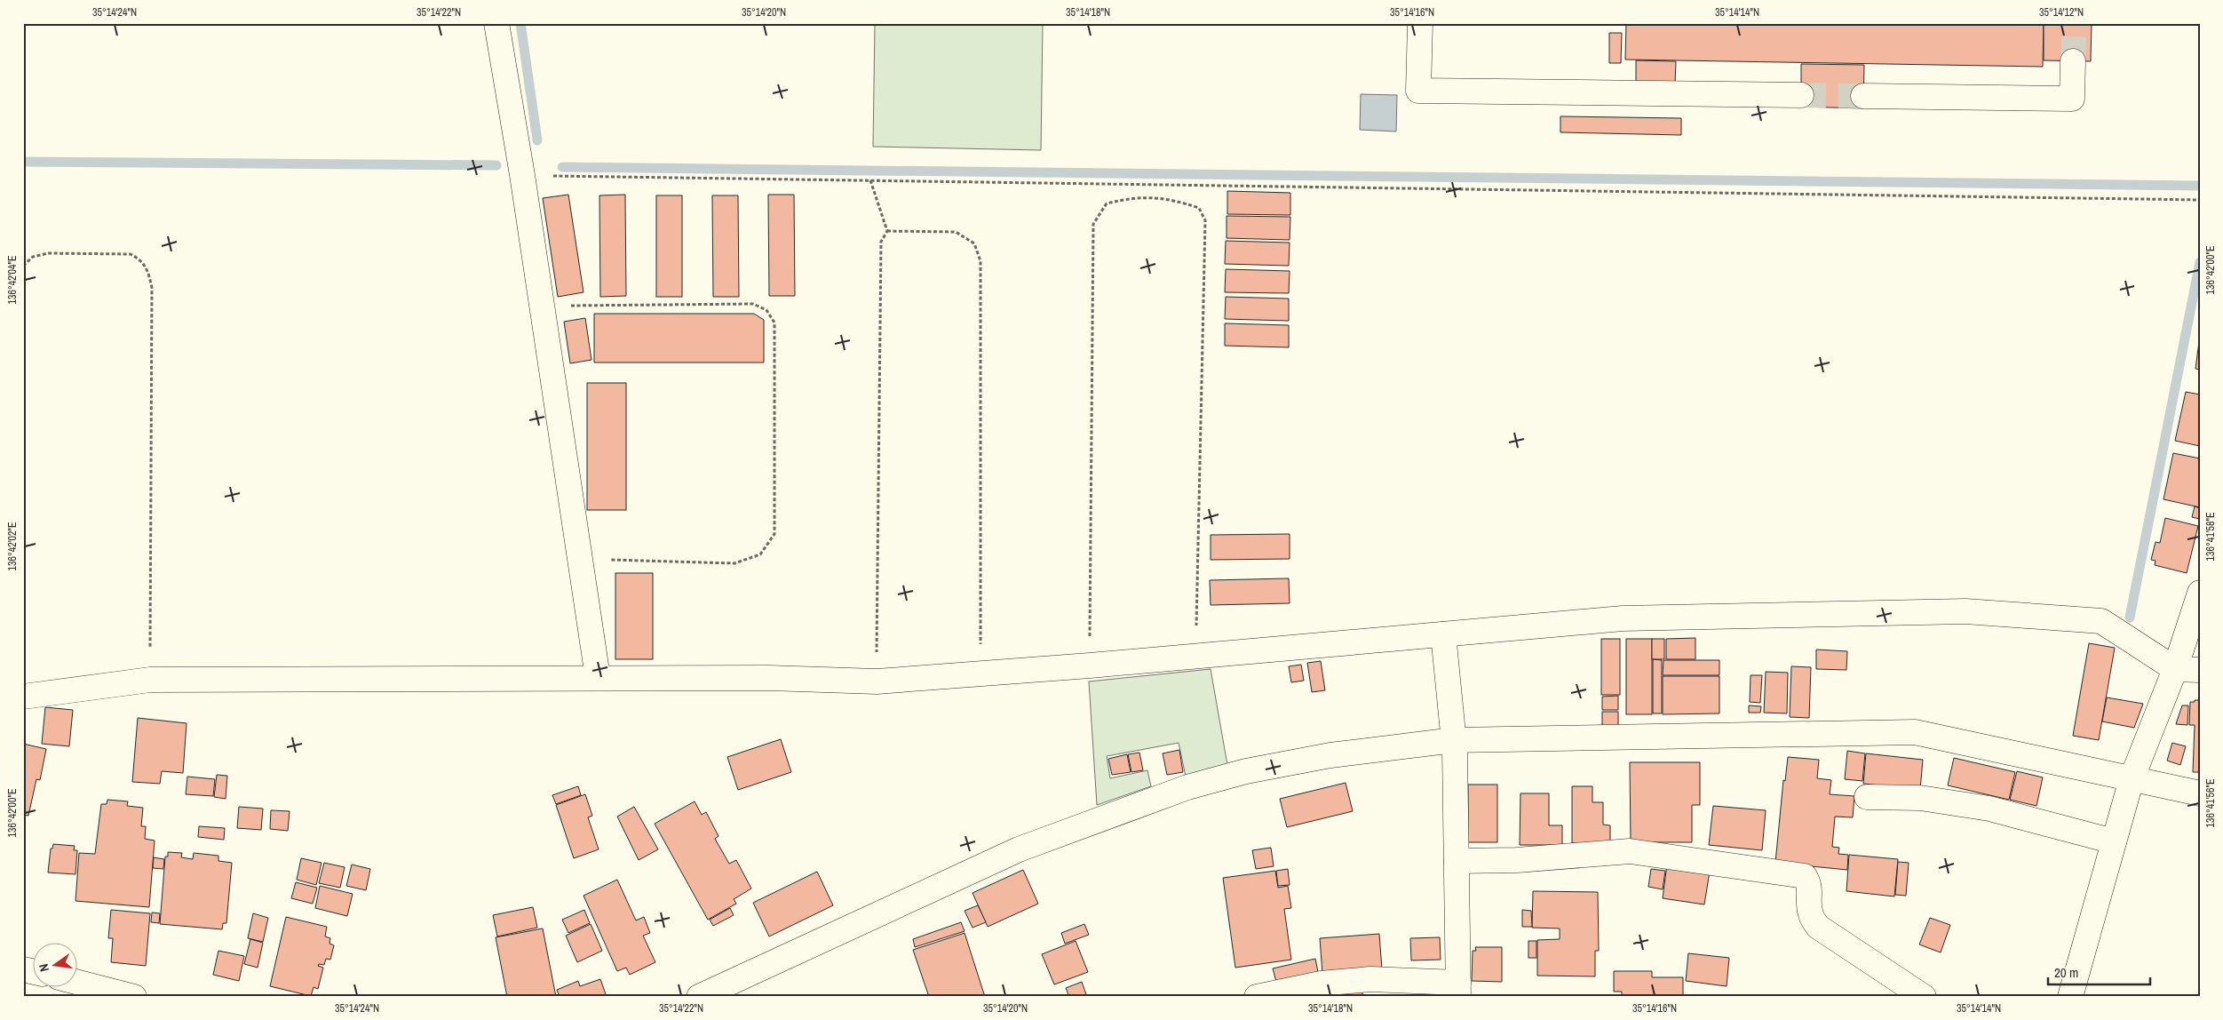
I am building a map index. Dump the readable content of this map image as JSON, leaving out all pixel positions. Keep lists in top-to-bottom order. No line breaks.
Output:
{"scale_bar":"20 m","north":"left","coordinates":["35°14'24\"N","35°14'22\"N","35°14'20\"N","35°14'18\"N","35°14'16\"N","35°14'14\"N","35°14'12\"N","136°42'00\"E","136°42'04\"E","136°41'58\"E","136°42'02\"E","136°41'56\"E"]}
